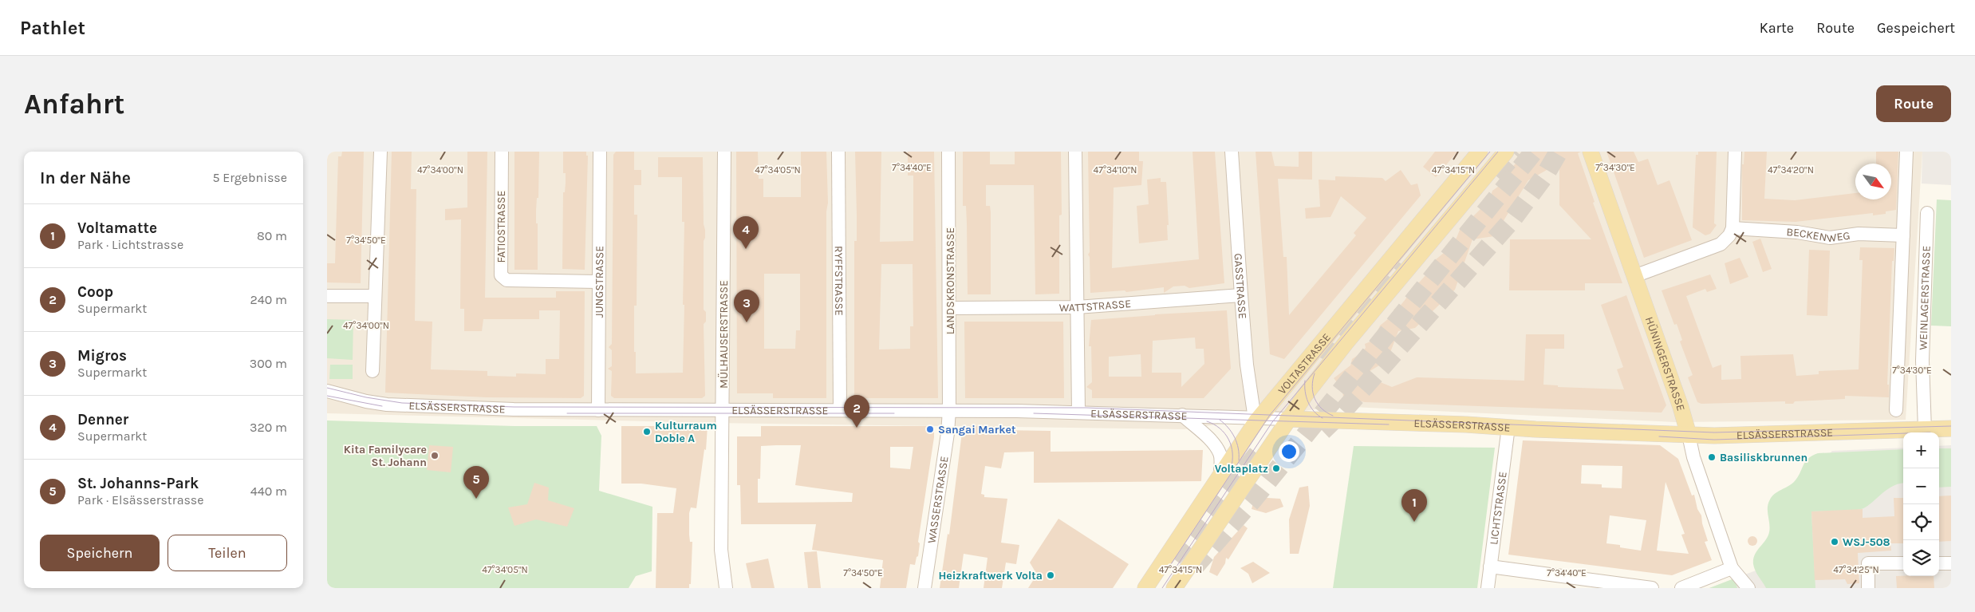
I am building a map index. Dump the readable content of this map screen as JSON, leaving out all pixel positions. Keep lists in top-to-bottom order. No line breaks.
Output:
{"streets":{"main road":["VOLTASTRASSE","HÜNINGERSTRASSE","ELSÄSSERSTRASSE"],"street":["FATIOSTRASSE","BECKENWEG","JUNGSTRASSE","RYFFSTRASSE","LANDSKRONSTRASSE","GASSTRASSE","WEINLAGERSTRASSE","WATTSTRASSE","MÜLHAUSERSTRASSE","WASSERSTRASSE","LICHTSTRASSE"]},"crossings":[["FATIOSTRASSE","JUNGSTRASSE"],["JUNGSTRASSE","ELSÄSSERSTRASSE"],["RYFFSTRASSE","ELSÄSSERSTRASSE"],["LANDSKRONSTRASSE","WATTSTRASSE"],["LANDSKRONSTRASSE","ELSÄSSERSTRASSE"],["LANDSKRONSTRASSE","WASSERSTRASSE"],["GASSTRASSE","WATTSTRASSE"],["GASSTRASSE","VOLTASTRASSE"],["GASSTRASSE","ELSÄSSERSTRASSE"],["WEINLAGERSTRASSE","ELSÄSSERSTRASSE"],["MÜLHAUSERSTRASSE","ELSÄSSERSTRASSE"],["VOLTASTRASSE","ELSÄSSERSTRASSE"],["HÜNINGERSTRASSE","ELSÄSSERSTRASSE"],["ELSÄSSERSTRASSE","WASSERSTRASSE"],["ELSÄSSERSTRASSE","LICHTSTRASSE"]],"places":["Sangai Market","Kulturraum Doble A","Kita Familycare St. Johann","Basiliskbrunnen","Voltaplatz","WSJ-508","Heizkraftwerk Volta"],"north":"bottom right","page":{"header":"Pathlet","nav":["Karte","Route","Gespeichert"],"buttons":["Route",["Speichern","Teilen"]],"title":"Anfahrt","heading":["In der Nähe","5 Ergebnisse"],"list":[{"mark":"1","name":"Voltamatte","note":"Park · Lichtstrasse","value":"80 m"},{"mark":"2","name":"Coop","note":"Supermarkt","value":"240 m"},{"mark":"3","name":"Migros","note":"Supermarkt","value":"300 m"},{"mark":"4","name":"Denner","note":"Supermarkt","value":"320 m"},{"mark":"5","name":"St. Johanns-Park","note":"Park · Elsässerstrasse","value":"440 m"}],"pins":["4","3","2","5","1"],"map_buttons":["+","−"]},"coordinates":["7°34'40\"E","7°34'30\"E","47°34'00\"N","47°34'05\"N","47°34'10\"N","47°34'15\"N","47°34'20\"N","7°34'50\"E","47°34'25\"N"]}
